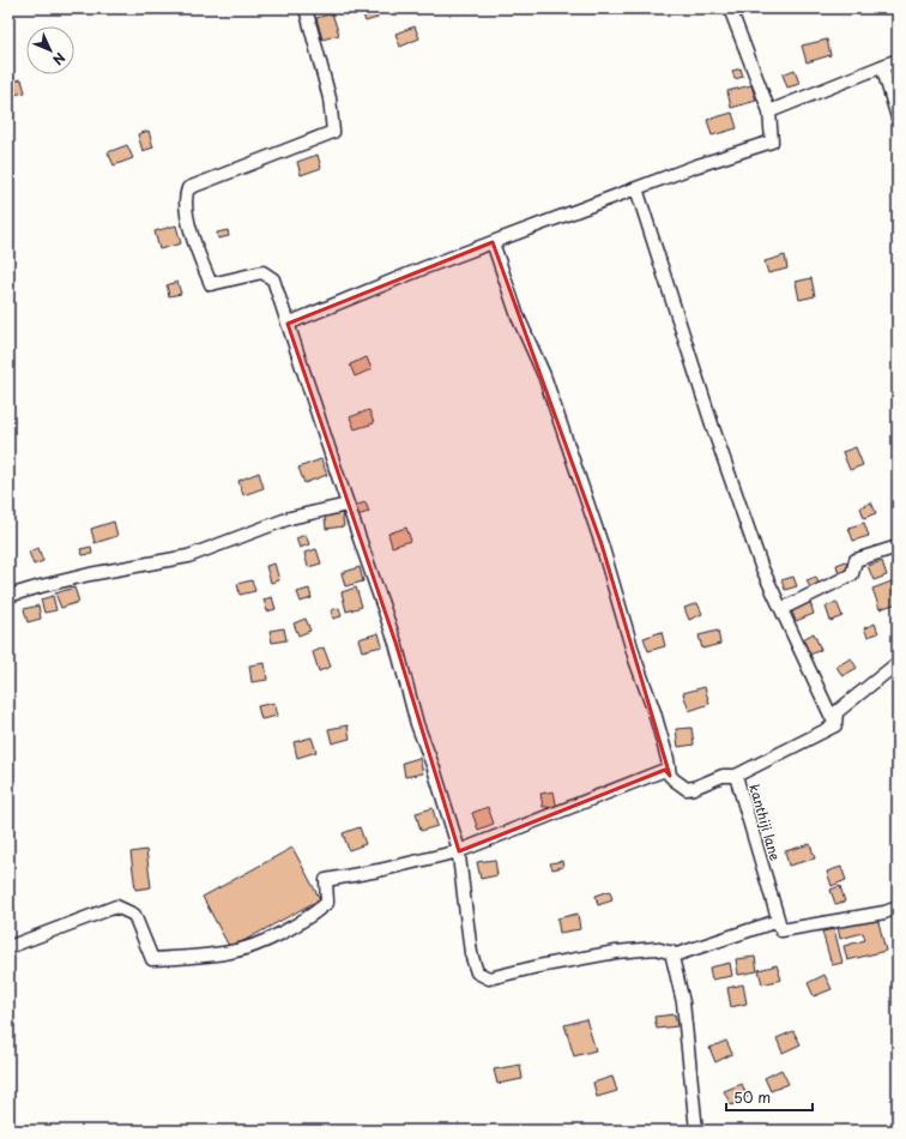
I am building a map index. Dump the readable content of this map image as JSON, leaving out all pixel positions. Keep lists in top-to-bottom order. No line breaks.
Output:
{"streets":{"street":["kanthiji lane"]},"scale_bar":"50 m","north":"bottom right"}
